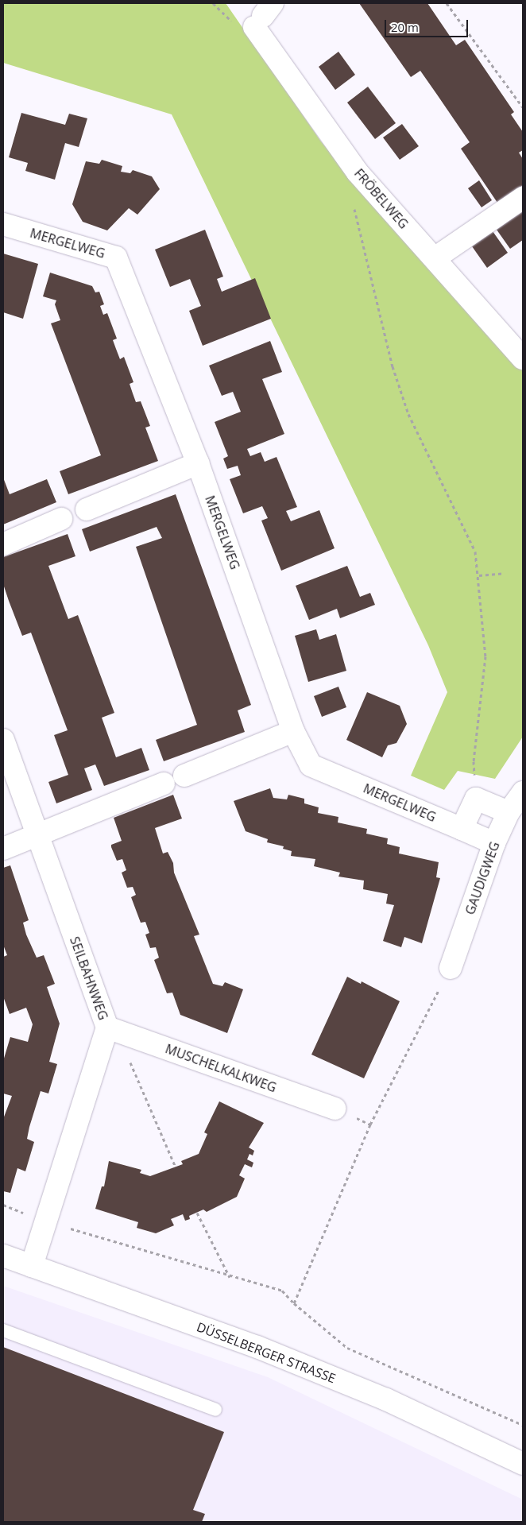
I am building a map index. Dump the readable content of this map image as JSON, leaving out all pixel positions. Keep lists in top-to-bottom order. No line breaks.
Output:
{"streets":{"street":["FRÖBELWEG","MERGELWEG","GAUDIGWEG","SEILBAHNWEG","MUSCHELKALKWEG","DÜSSELBERGER STRASSE"]},"crossings":[["MERGELWEG","GAUDIGWEG"],["SEILBAHNWEG","MUSCHELKALKWEG"],["SEILBAHNWEG","DÜSSELBERGER STRASSE"]],"scale_bar":"20 m"}
